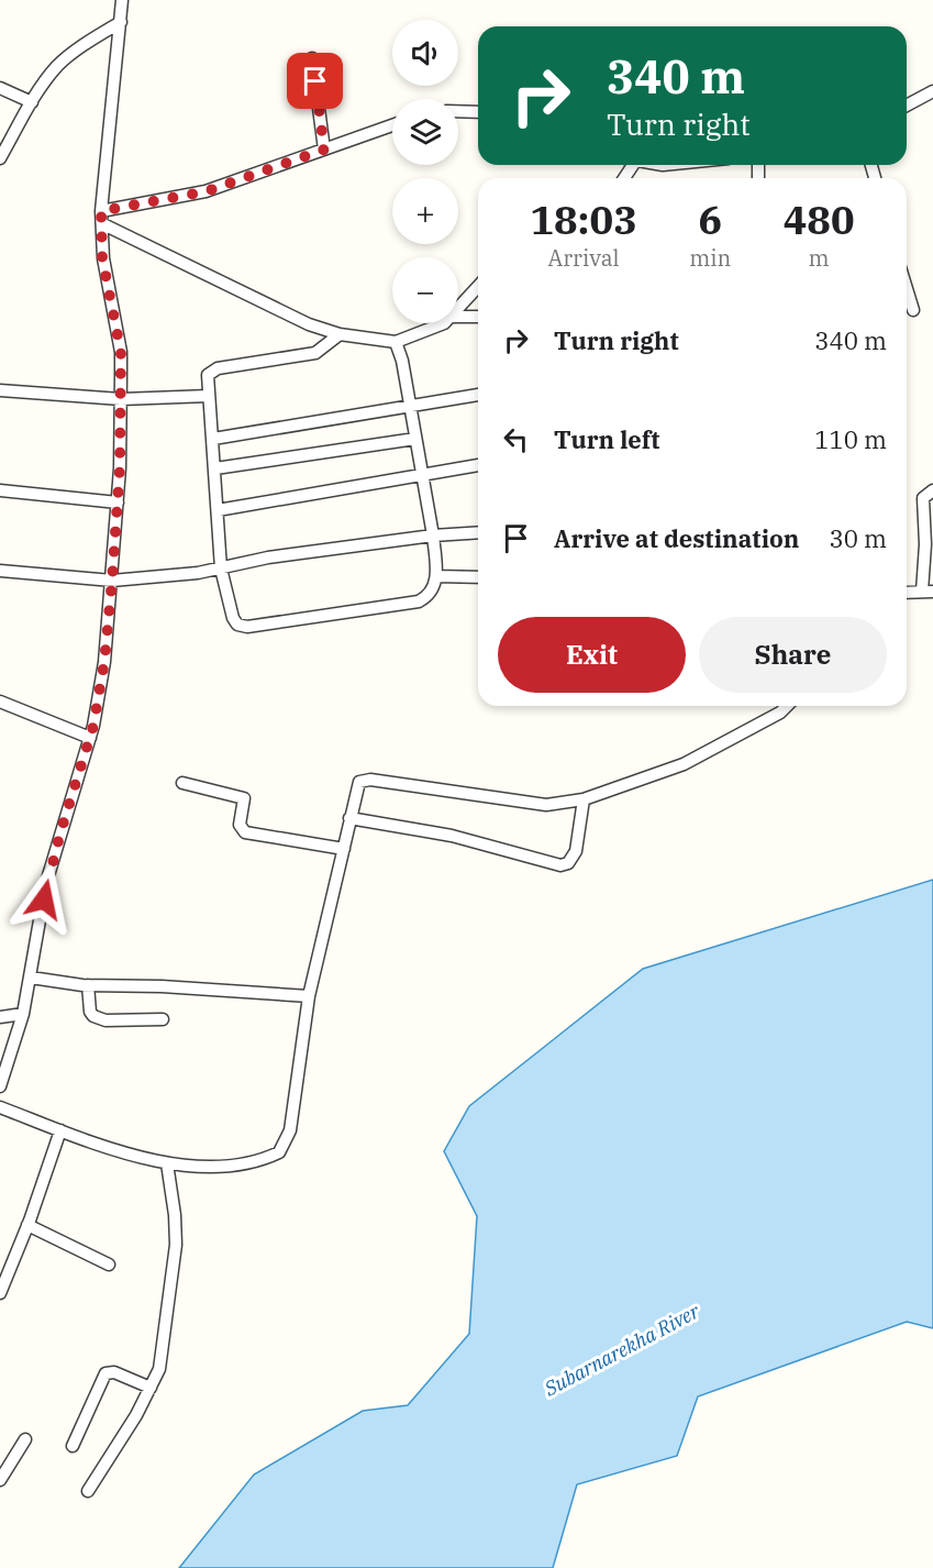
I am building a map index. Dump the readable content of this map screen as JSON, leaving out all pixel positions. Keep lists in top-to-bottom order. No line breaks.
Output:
{"water":["Subarnarekha River"],"page":{"map_buttons":["+","−"],"turn":["340 m","Turn right"],"eta":["18:03","Arrival","6","min","480","m"],"list":[{"name":"Turn right","value":"340 m"},{"name":"Turn left","value":"110 m"},{"name":"Arrive at destination","value":"30 m"}],"buttons":["Exit","Share"]}}
